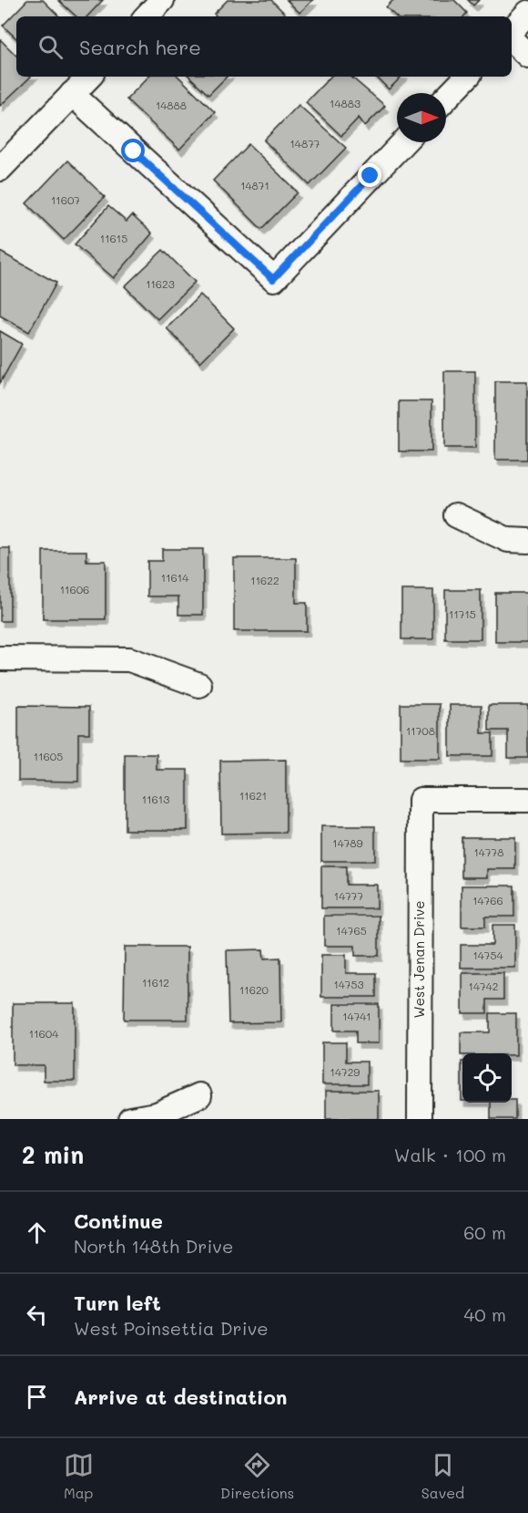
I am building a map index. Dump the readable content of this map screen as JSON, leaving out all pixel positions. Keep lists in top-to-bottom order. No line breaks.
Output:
{"streets":{"street":["West Jenan Drive"]},"house_numbers":["14883","14888","14877","14871","11607","11615","11623","11614","11622","11606","11715","11708","11605","11621","11613","14789","14778","14777","14766","14765","14754","11612","14753","14742","11620","14741","11604","14729"],"north":"right","page":{"search":"Search here","heading":["2 min","Walk · 100 m"],"list":[["Continue","North 148th Drive","60 m"],["Turn left","West Poinsettia Drive","40 m"],"Arrive at destination"],"nav":["Map","Directions","Saved"]}}
